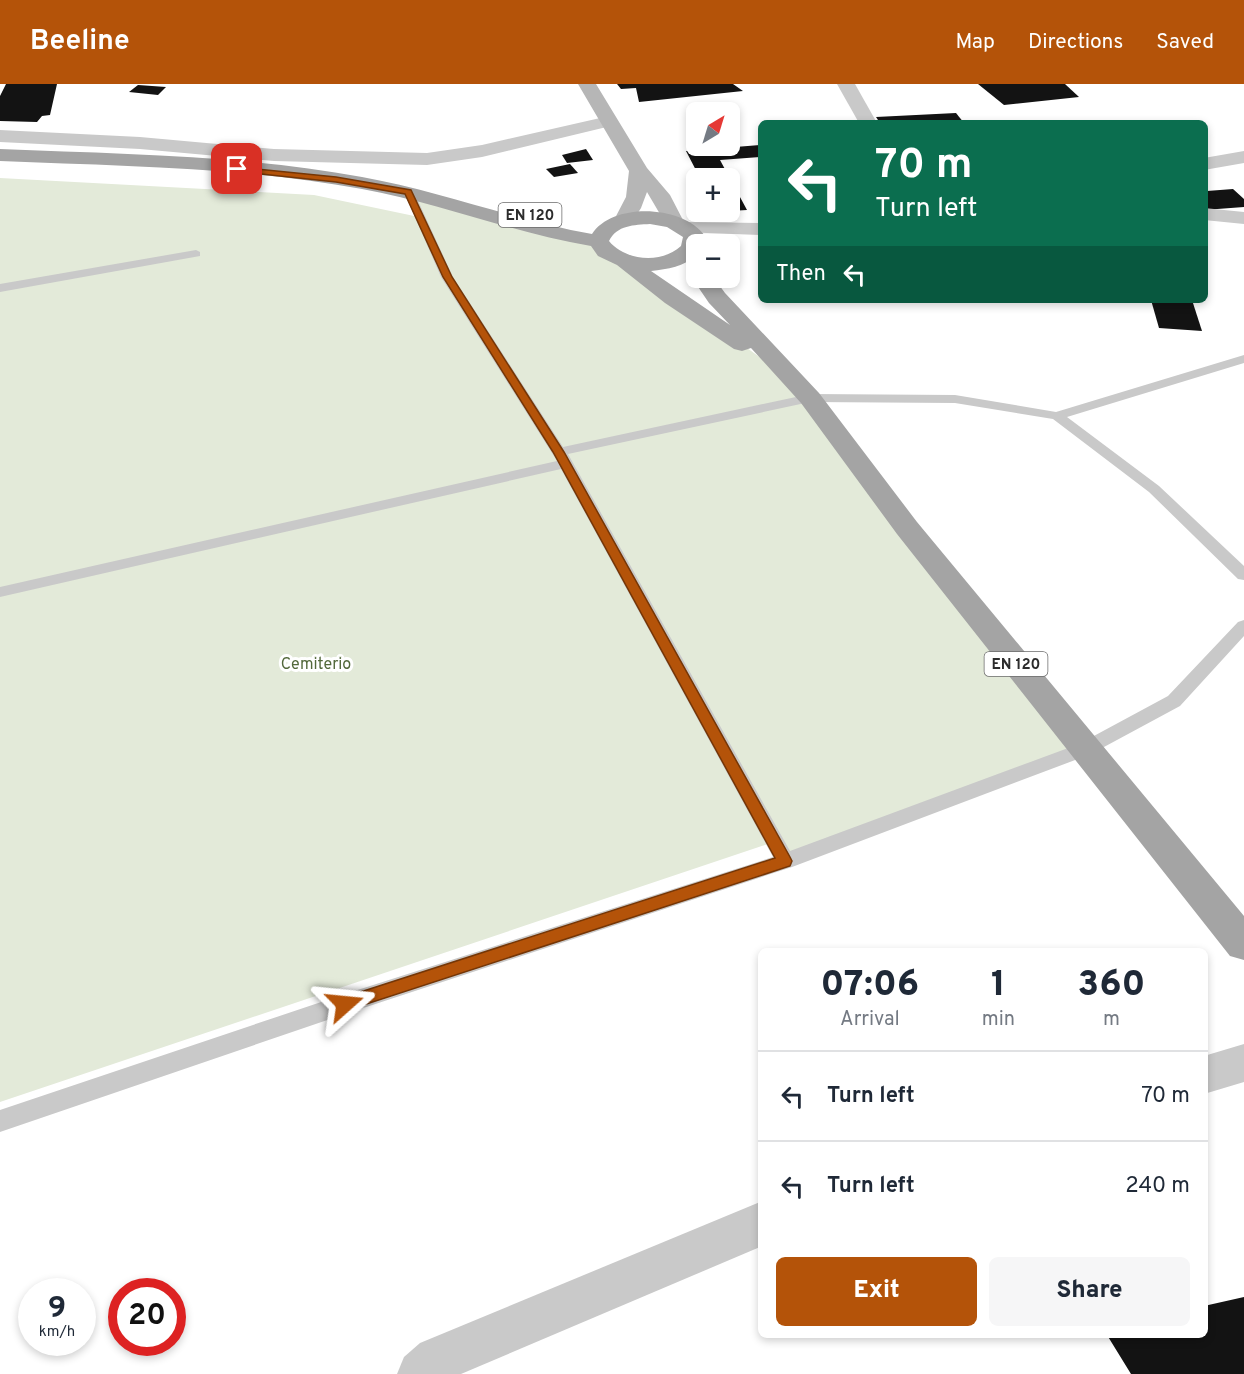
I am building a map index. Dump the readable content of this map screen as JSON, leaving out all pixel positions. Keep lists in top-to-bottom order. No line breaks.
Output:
{"streets":{"main road":["EN 120"]},"parks":["Cemiterio"],"north":"top right","page":{"header":"Beeline","nav":["Map","Directions","Saved"],"map_buttons":["+","−"],"turn":["70 m","Turn left"],"then":"Then","eta":["07:06","Arrival","1","min","360","m"],"list":[{"name":"Turn left","value":"70 m"},{"name":"Turn left","value":"240 m"}],"buttons":["Exit","Share"],"speed":"9 km/h","limit":"20"}}
